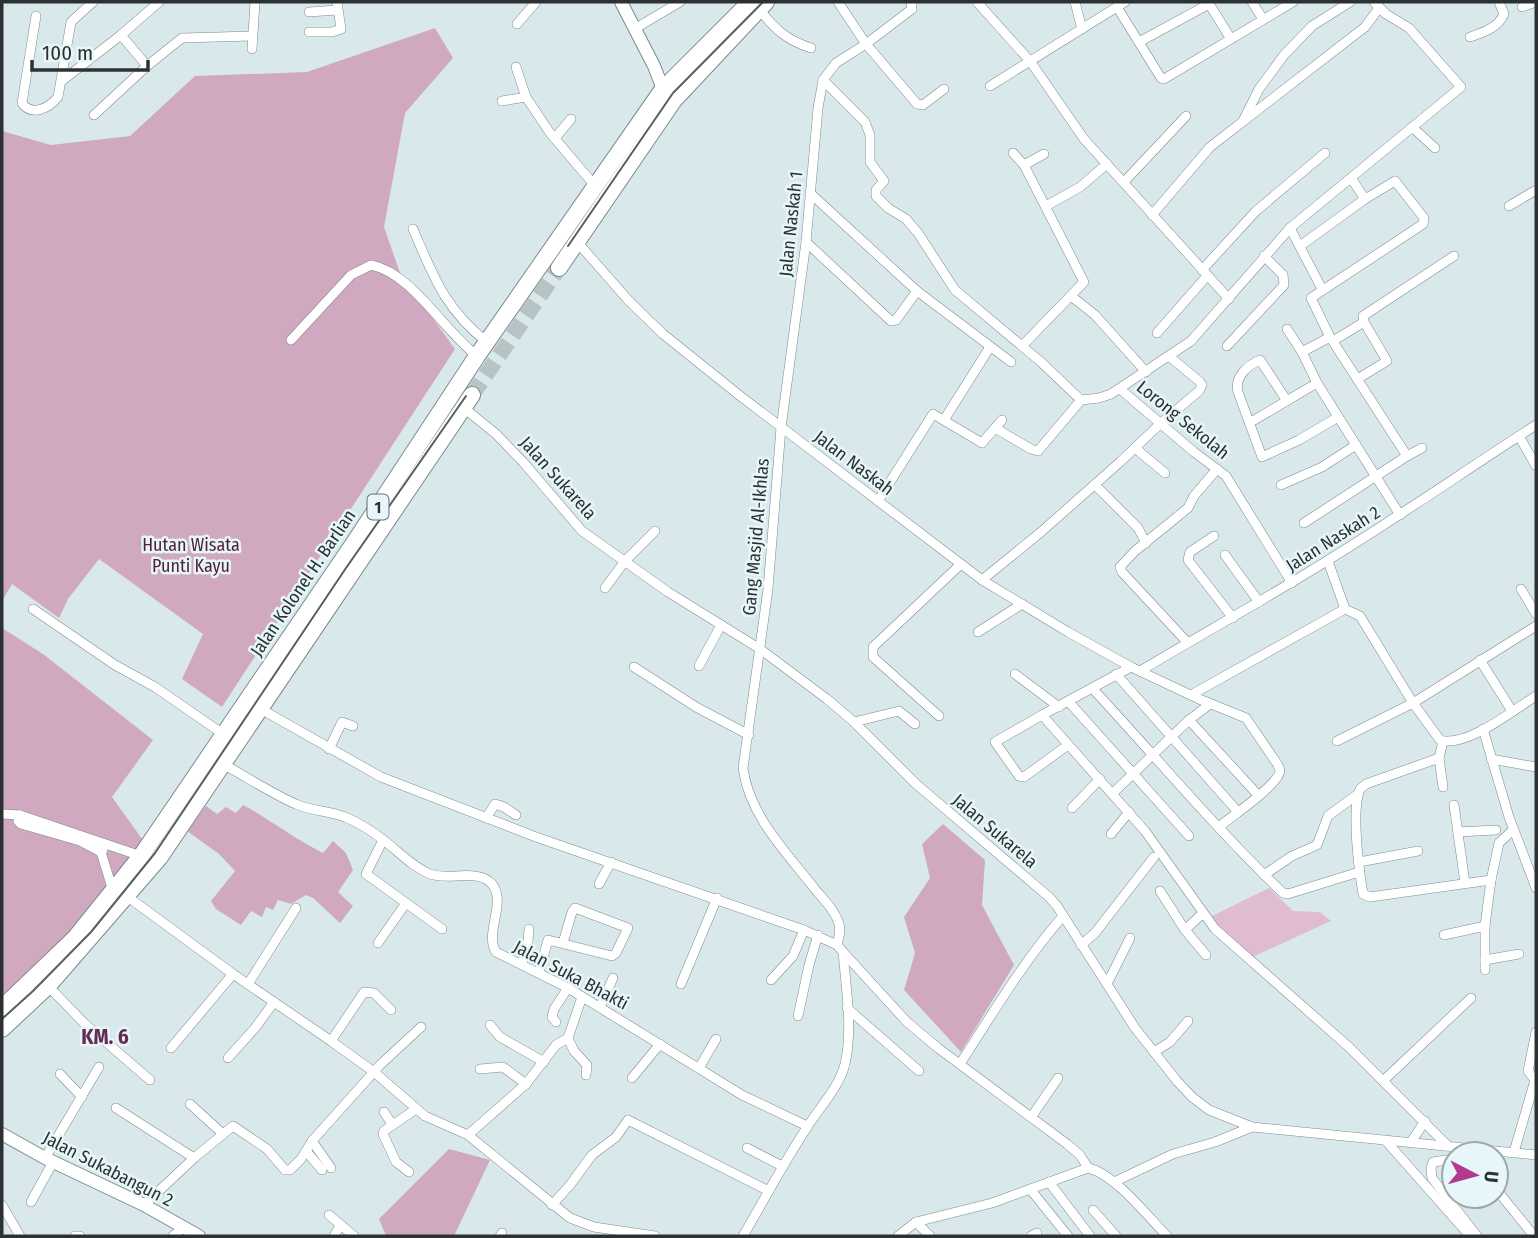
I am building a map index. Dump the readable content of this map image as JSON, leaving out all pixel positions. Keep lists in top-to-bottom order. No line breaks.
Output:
{"streets":{"highway":["1","Jalan Kolonel H. Barlian"],"street":["Jalan Naskah 1","Lorong Sekolah","Jalan Naskah","Jalan Sukarela","Gang Masjid Al-Ikhlas","Jalan Naskah 2","Jalan Suka Bhakti","Jalan Sukabangun 2"]},"crossings":[["Jalan Naskah 1","Jalan Naskah"],["Jalan Naskah 1","Gang Masjid Al-Ikhlas"],["Lorong Sekolah","Jalan Naskah 2"],["Jalan Naskah","Gang Masjid Al-Ikhlas"],["Jalan Naskah","Jalan Naskah 2"],["Jalan Sukarela","Gang Masjid Al-Ikhlas"],["Jalan Sukarela","Jalan Kolonel H. Barlian"],["Gang Masjid Al-Ikhlas","Jalan Suka Bhakti"],["Jalan Kolonel H. Barlian","Jalan Suka Bhakti"]],"districts":["KM. 6"],"parks":["Hutan Wisata Punti Kayu"],"scale_bar":"100 m","north":"right"}
